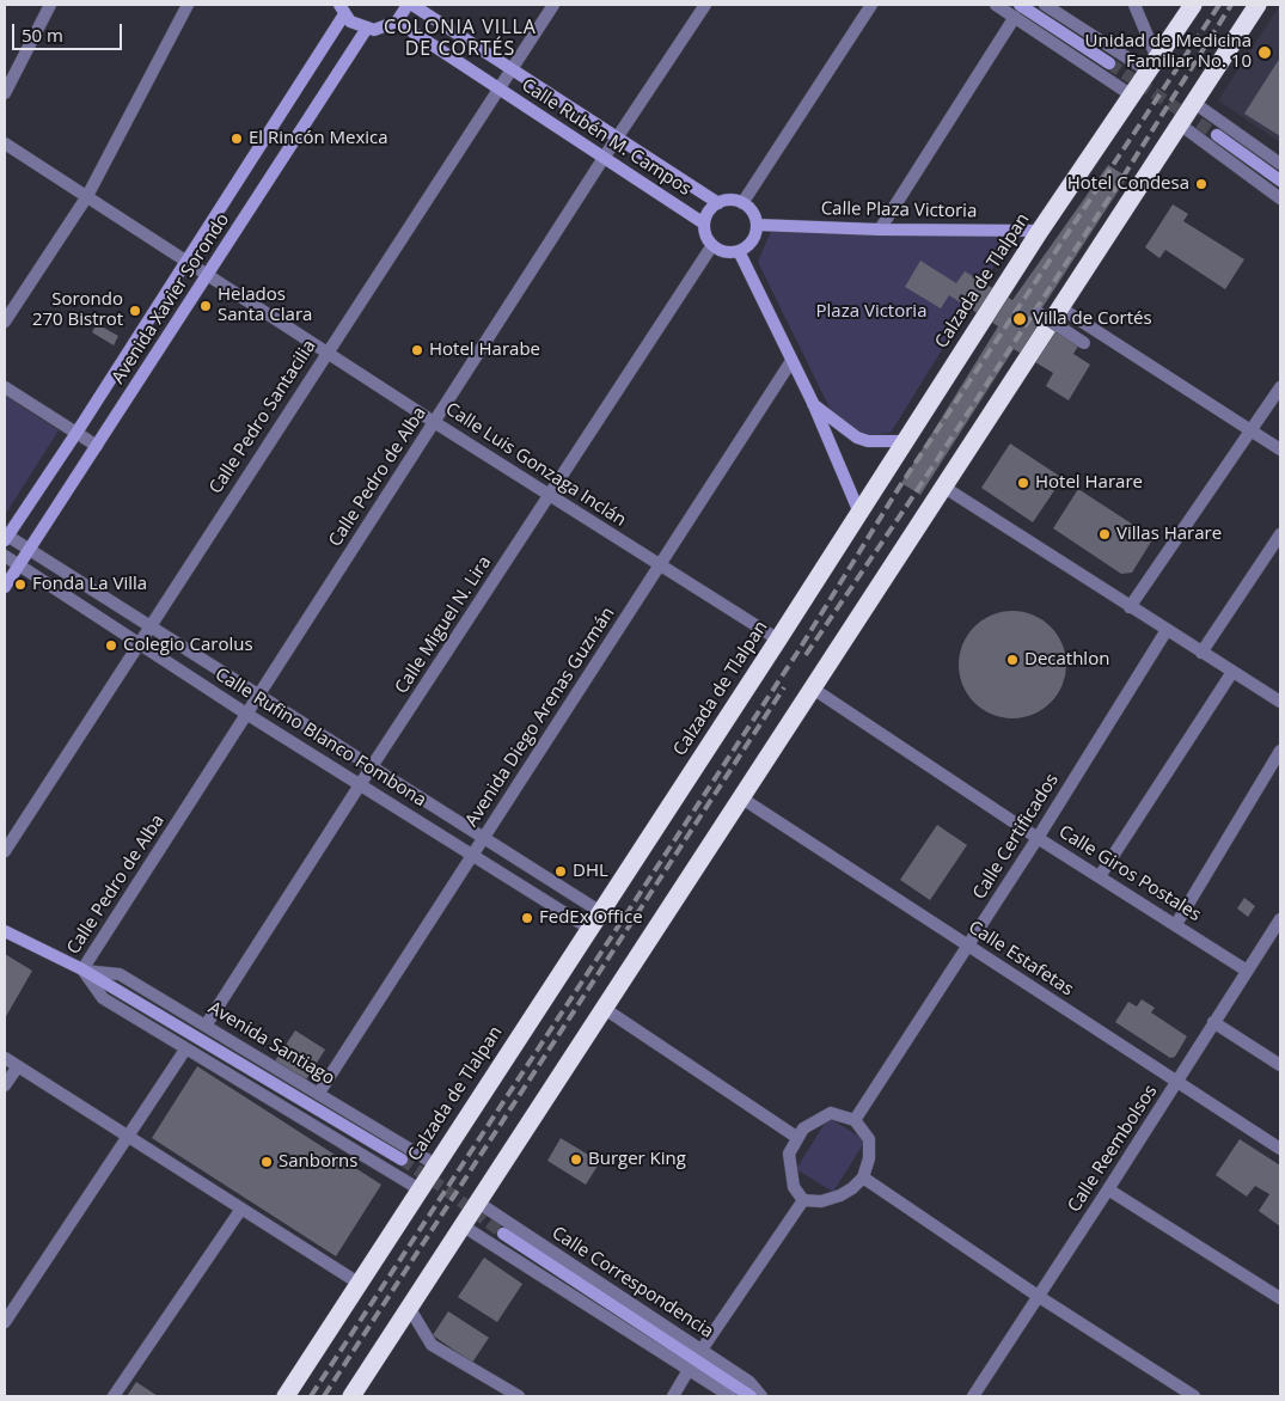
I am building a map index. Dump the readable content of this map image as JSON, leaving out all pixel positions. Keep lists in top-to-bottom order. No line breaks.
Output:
{"streets":{"highway":["Calzada de Tlalpan"],"street":["Calle Rubén M. Campos","Calle Plaza Victoria","Avenida Xavier Sorondo","Calle Pedro Santacilia","Calle Luis Gonzaga Inclán","Calle Pedro de Alba","Calle Miguel N. Lira","Avenida Diego Arenas Guzmán","Calle Rufino Blanco Fombona","Calle Certificados","Calle Giros Postales","Calle Estafetas","Avenida Santiago","Calle Reembolsos","Calle Correspondencia"]},"crossings":[["Calle Rubén M. Campos","Calle Plaza Victoria"],["Calle Rubén M. Campos","Calle Pedro Santacilia"],["Calle Rubén M. Campos","Calle Pedro de Alba"],["Calle Rubén M. Campos","Calle Miguel N. Lira"],["Calle Plaza Victoria","Calzada de Tlalpan"],["Calle Plaza Victoria","Calle Miguel N. Lira"],["Calzada de Tlalpan","Calle Luis Gonzaga Inclán"],["Calzada de Tlalpan","Calle Rufino Blanco Fombona"],["Calzada de Tlalpan","Avenida Santiago"],["Avenida Xavier Sorondo","Calle Luis Gonzaga Inclán"],["Avenida Xavier Sorondo","Calle Rufino Blanco Fombona"],["Calle Pedro Santacilia","Calle Luis Gonzaga Inclán"],["Calle Pedro Santacilia","Calle Rufino Blanco Fombona"],["Calle Luis Gonzaga Inclán","Calle Pedro de Alba"],["Calle Luis Gonzaga Inclán","Calle Miguel N. Lira"],["Calle Luis Gonzaga Inclán","Avenida Diego Arenas Guzmán"],["Calle Pedro de Alba","Calle Rufino Blanco Fombona"],["Calle Pedro de Alba","Avenida Santiago"],["Calle Miguel N. Lira","Calle Rufino Blanco Fombona"],["Calle Miguel N. Lira","Avenida Santiago"],["Avenida Diego Arenas Guzmán","Calle Rufino Blanco Fombona"],["Avenida Diego Arenas Guzmán","Avenida Santiago"],["Calle Certificados","Calle Giros Postales"],["Calle Certificados","Calle Estafetas"],["Calle Giros Postales","Calle Reembolsos"],["Calle Estafetas","Calle Reembolsos"]],"districts":["COLONIA VILLA DE CORTÉS"],"parks":["Plaza Victoria"],"places":["Unidad de Medicina Familiar No. 10","El Rincón Mexica","Hotel Condesa","Helados Santa Clara","Sorondo 270 Bistrot","Villa de Cortés","Hotel Harabe","Hotel Harare","Villas Harare","Fonda La Villa","Colegio Carolus","Decathlon","DHL","FedEx Office","Burger King","Sanborns"],"scale_bar":"50 m"}
